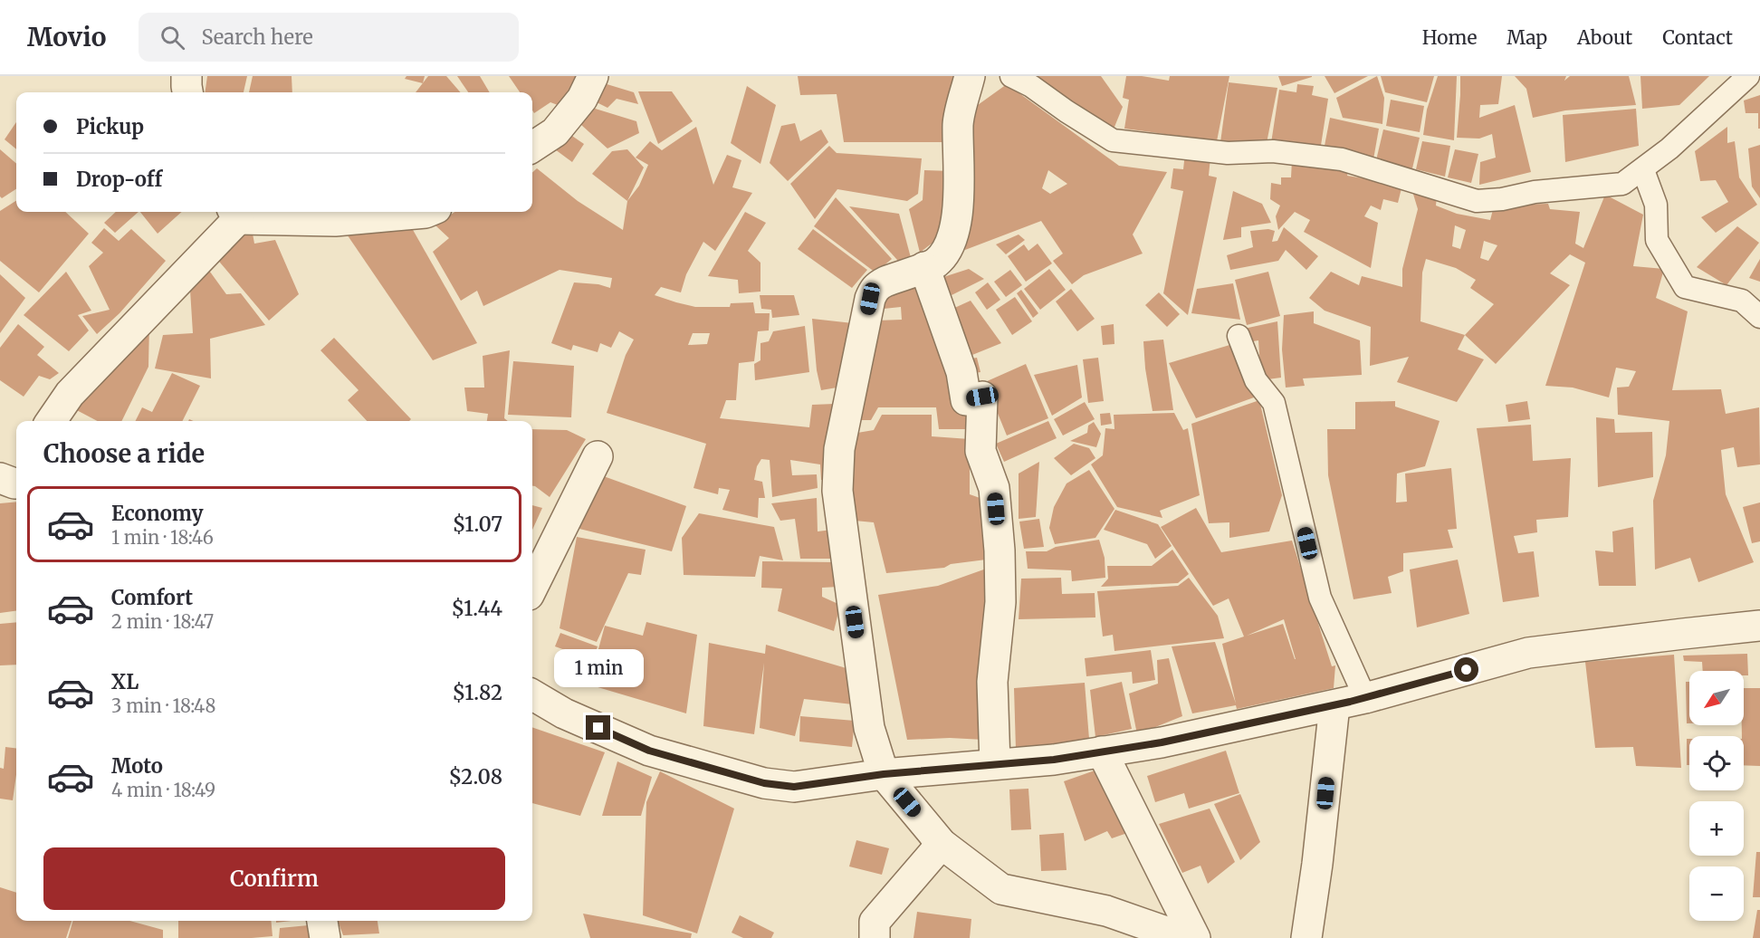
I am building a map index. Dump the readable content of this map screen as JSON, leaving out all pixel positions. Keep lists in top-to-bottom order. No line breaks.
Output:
{"north":"bottom left","page":{"header":"Movio","search":"Search here","nav":["Home","Map","About","Contact"],"banner":["Pickup","Drop-off"],"heading":"Choose a ride","list":[{"name":"Economy","note":"1 min · 18:46","value":"$1.07"},{"name":"Comfort","note":"2 min · 18:47","value":"$1.44"},{"name":"XL","note":"3 min · 18:48","value":"$1.82"},{"name":"Moto","note":"4 min · 18:49","value":"$2.08"}],"bubble":"1 min","map_buttons":["+","−"],"buttons":"Confirm"}}
